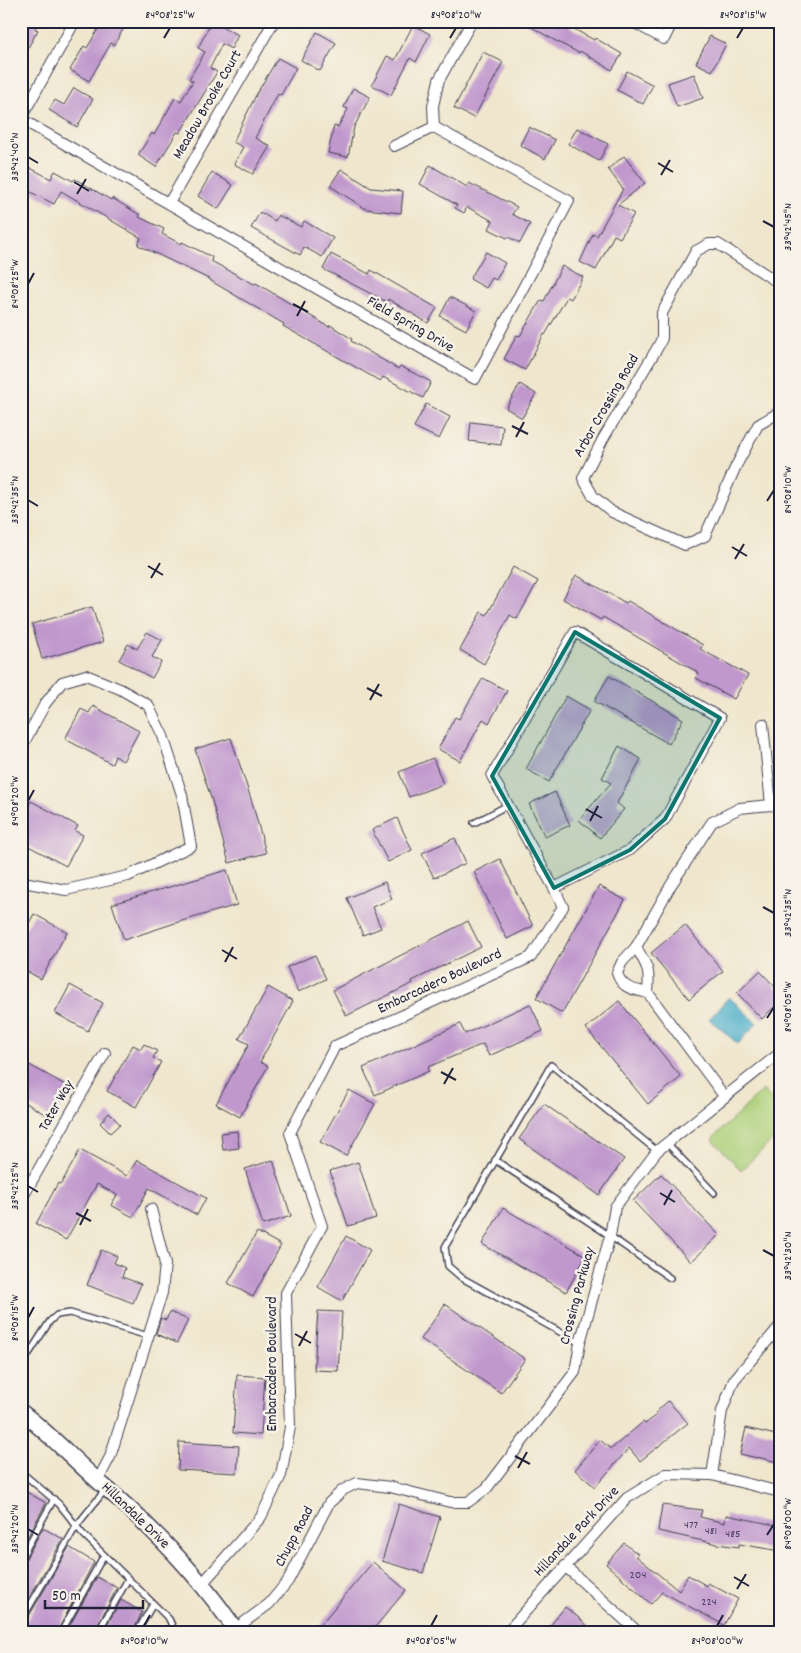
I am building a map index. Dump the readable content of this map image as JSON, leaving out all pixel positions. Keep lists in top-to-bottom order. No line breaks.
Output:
{"streets":{"main road":["Hillandale Drive"],"street":["Meadow Brooke Court","Field Spring Drive","Arbor Crossing Road","Embarcadero Boulevard","Tater Way","Crossing Parkway","Hillandale Park Drive","Chupp Road"]},"crossings":[["Meadow Brooke Court","Field Spring Drive"],["Embarcadero Boulevard","Hillandale Drive"],["Crossing Parkway","Chupp Road"],["Hillandale Drive","Chupp Road"]],"house_numbers":["477","481","485","204","224"],"scale_bar":"50 m","coordinates":["84°08'25\"W","84°08'20\"W","84°08'15\"W","33°42'40\"N","33°42'45\"N","84°08'10\"W","33°42'35\"N","84°08'05\"W","33°42'25\"N","33°42'30\"N","84°08'00\"W","33°42'20\"N"]}
